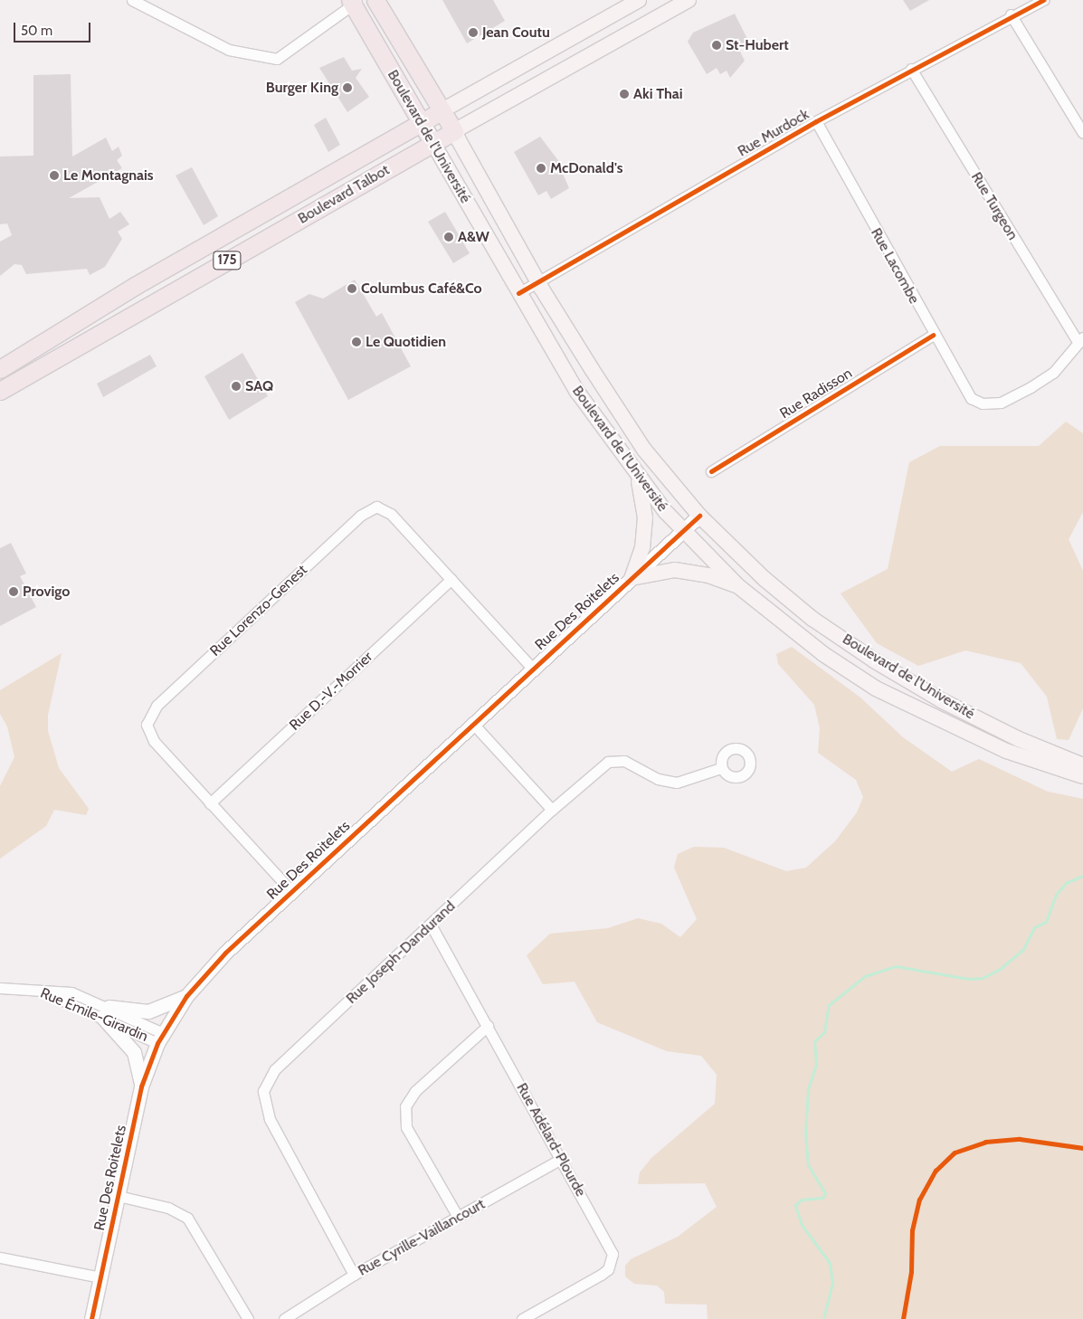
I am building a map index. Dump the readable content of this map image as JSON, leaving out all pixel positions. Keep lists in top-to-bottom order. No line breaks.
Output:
{"streets":{"main road":["Boulevard de l'Université","Boulevard Talbot","175"],"street":["Rue Murdock","Rue Turgeon","Rue Lacombe","Rue Radisson","Rue Lorenzo-Genest","Rue Des Roitelets","Rue D.-V.-Morrier","Rue Joseph-Dandurand","Rue Émile-Girardin","Rue Adélard-Plourde","Rue Cyrille-Vaillancourt"]},"crossings":[["Rue Murdock","Boulevard de l'Université"],["Rue Murdock","Rue Turgeon"],["Rue Murdock","Rue Lacombe"],["Boulevard de l'Université","Boulevard Talbot"],["Boulevard de l'Université","Rue Des Roitelets"],["Rue Turgeon","Rue Lacombe"],["Rue Lacombe","Rue Radisson"],["Rue Lorenzo-Genest","Rue Des Roitelets"],["Rue Lorenzo-Genest","Rue D.-V.-Morrier"],["Rue Des Roitelets","Rue Émile-Girardin"],["Rue Joseph-Dandurand","Rue Adélard-Plourde"],["Rue Joseph-Dandurand","Rue Cyrille-Vaillancourt"],["Rue Adélard-Plourde","Rue Cyrille-Vaillancourt"]],"places":["Jean Coutu","St-Hubert","Burger King","Aki Thai","McDonald's","Le Montagnais","A&W","Columbus Café&Co","Le Quotidien","SAQ","Provigo"],"scale_bar":"50 m"}
